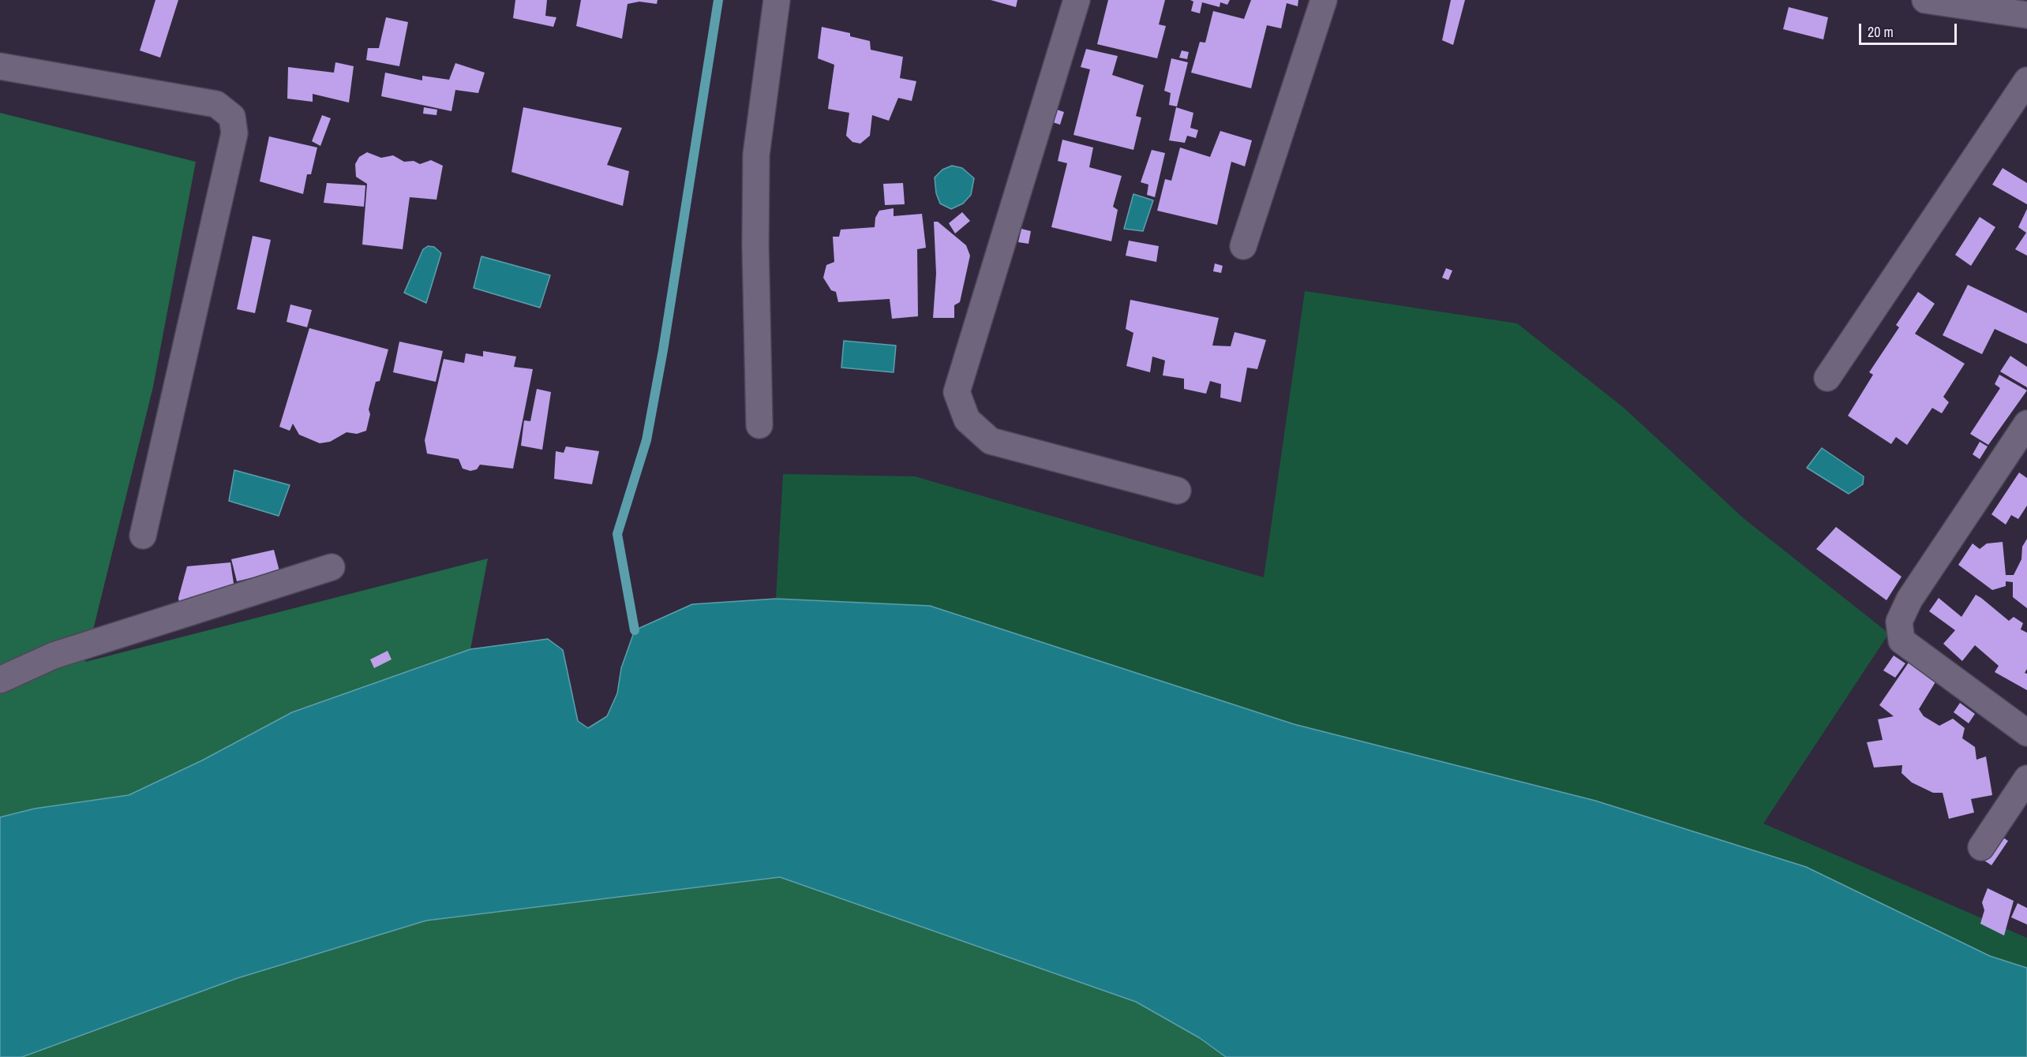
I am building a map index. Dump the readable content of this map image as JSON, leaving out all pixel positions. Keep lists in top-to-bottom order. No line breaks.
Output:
{"scale_bar":"20 m"}
